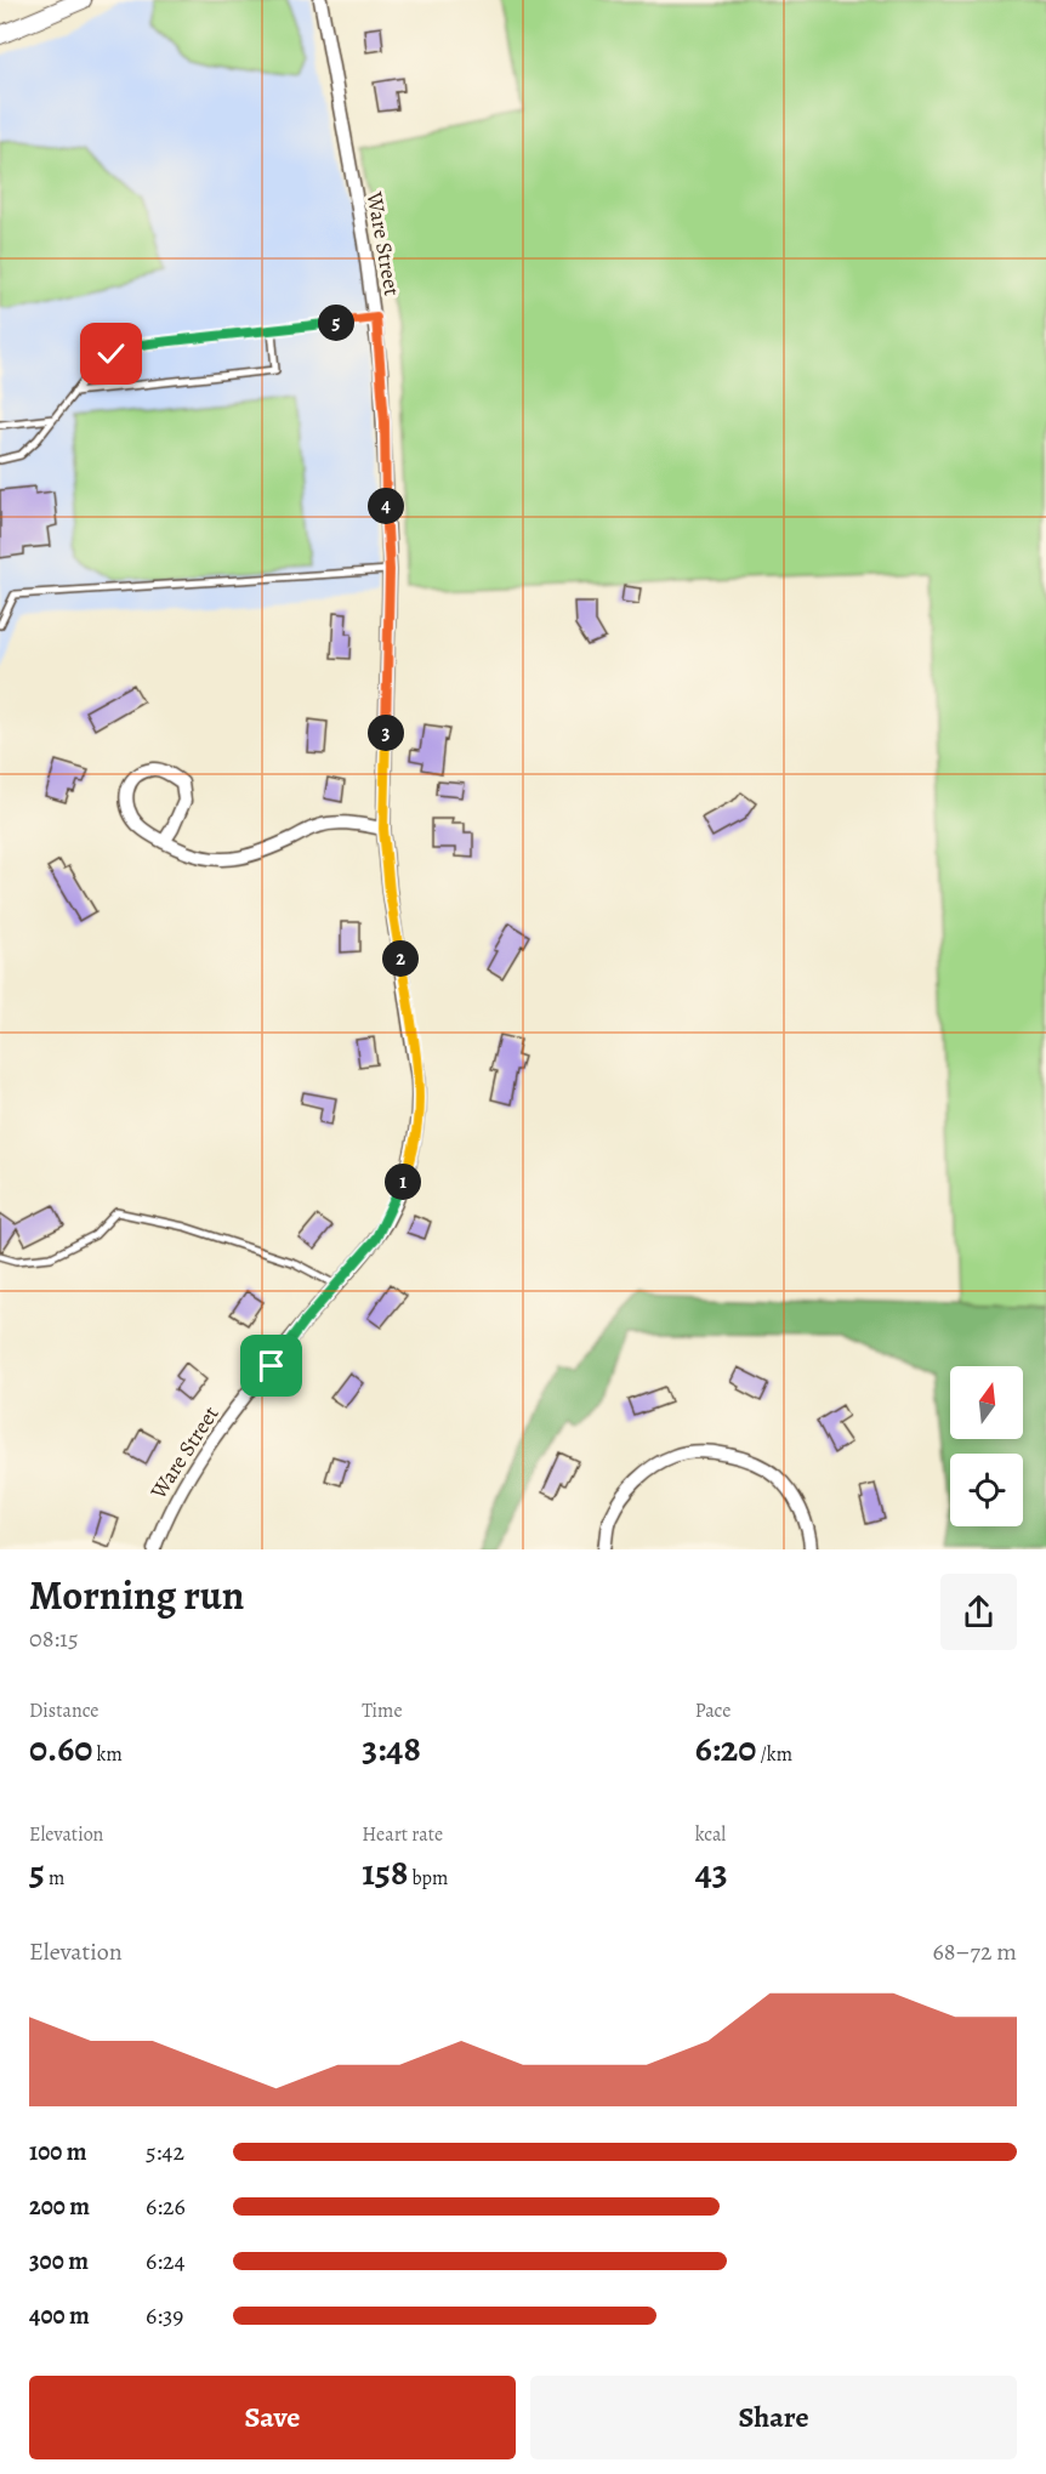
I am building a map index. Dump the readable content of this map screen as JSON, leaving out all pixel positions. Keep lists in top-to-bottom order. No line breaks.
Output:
{"streets":{"street":["Ware Street"]},"north":"top","page":{"pins":["5","4","3","2","1"],"heading":["Morning run","08:15"],"stats":[["Distance","0.60 km"],["Time","3:48"],["Pace","6:20 /km"],["Elevation","5 m"],["Heart rate","158 bpm"],["kcal","43"]],"chart":["Elevation","68–72 m"],"list":[{"name":"100 m","note":"5:42"},{"name":"200 m","note":"6:26"},{"name":"300 m","note":"6:24"},{"name":"400 m","note":"6:39"}],"buttons":["Save","Share"]}}
